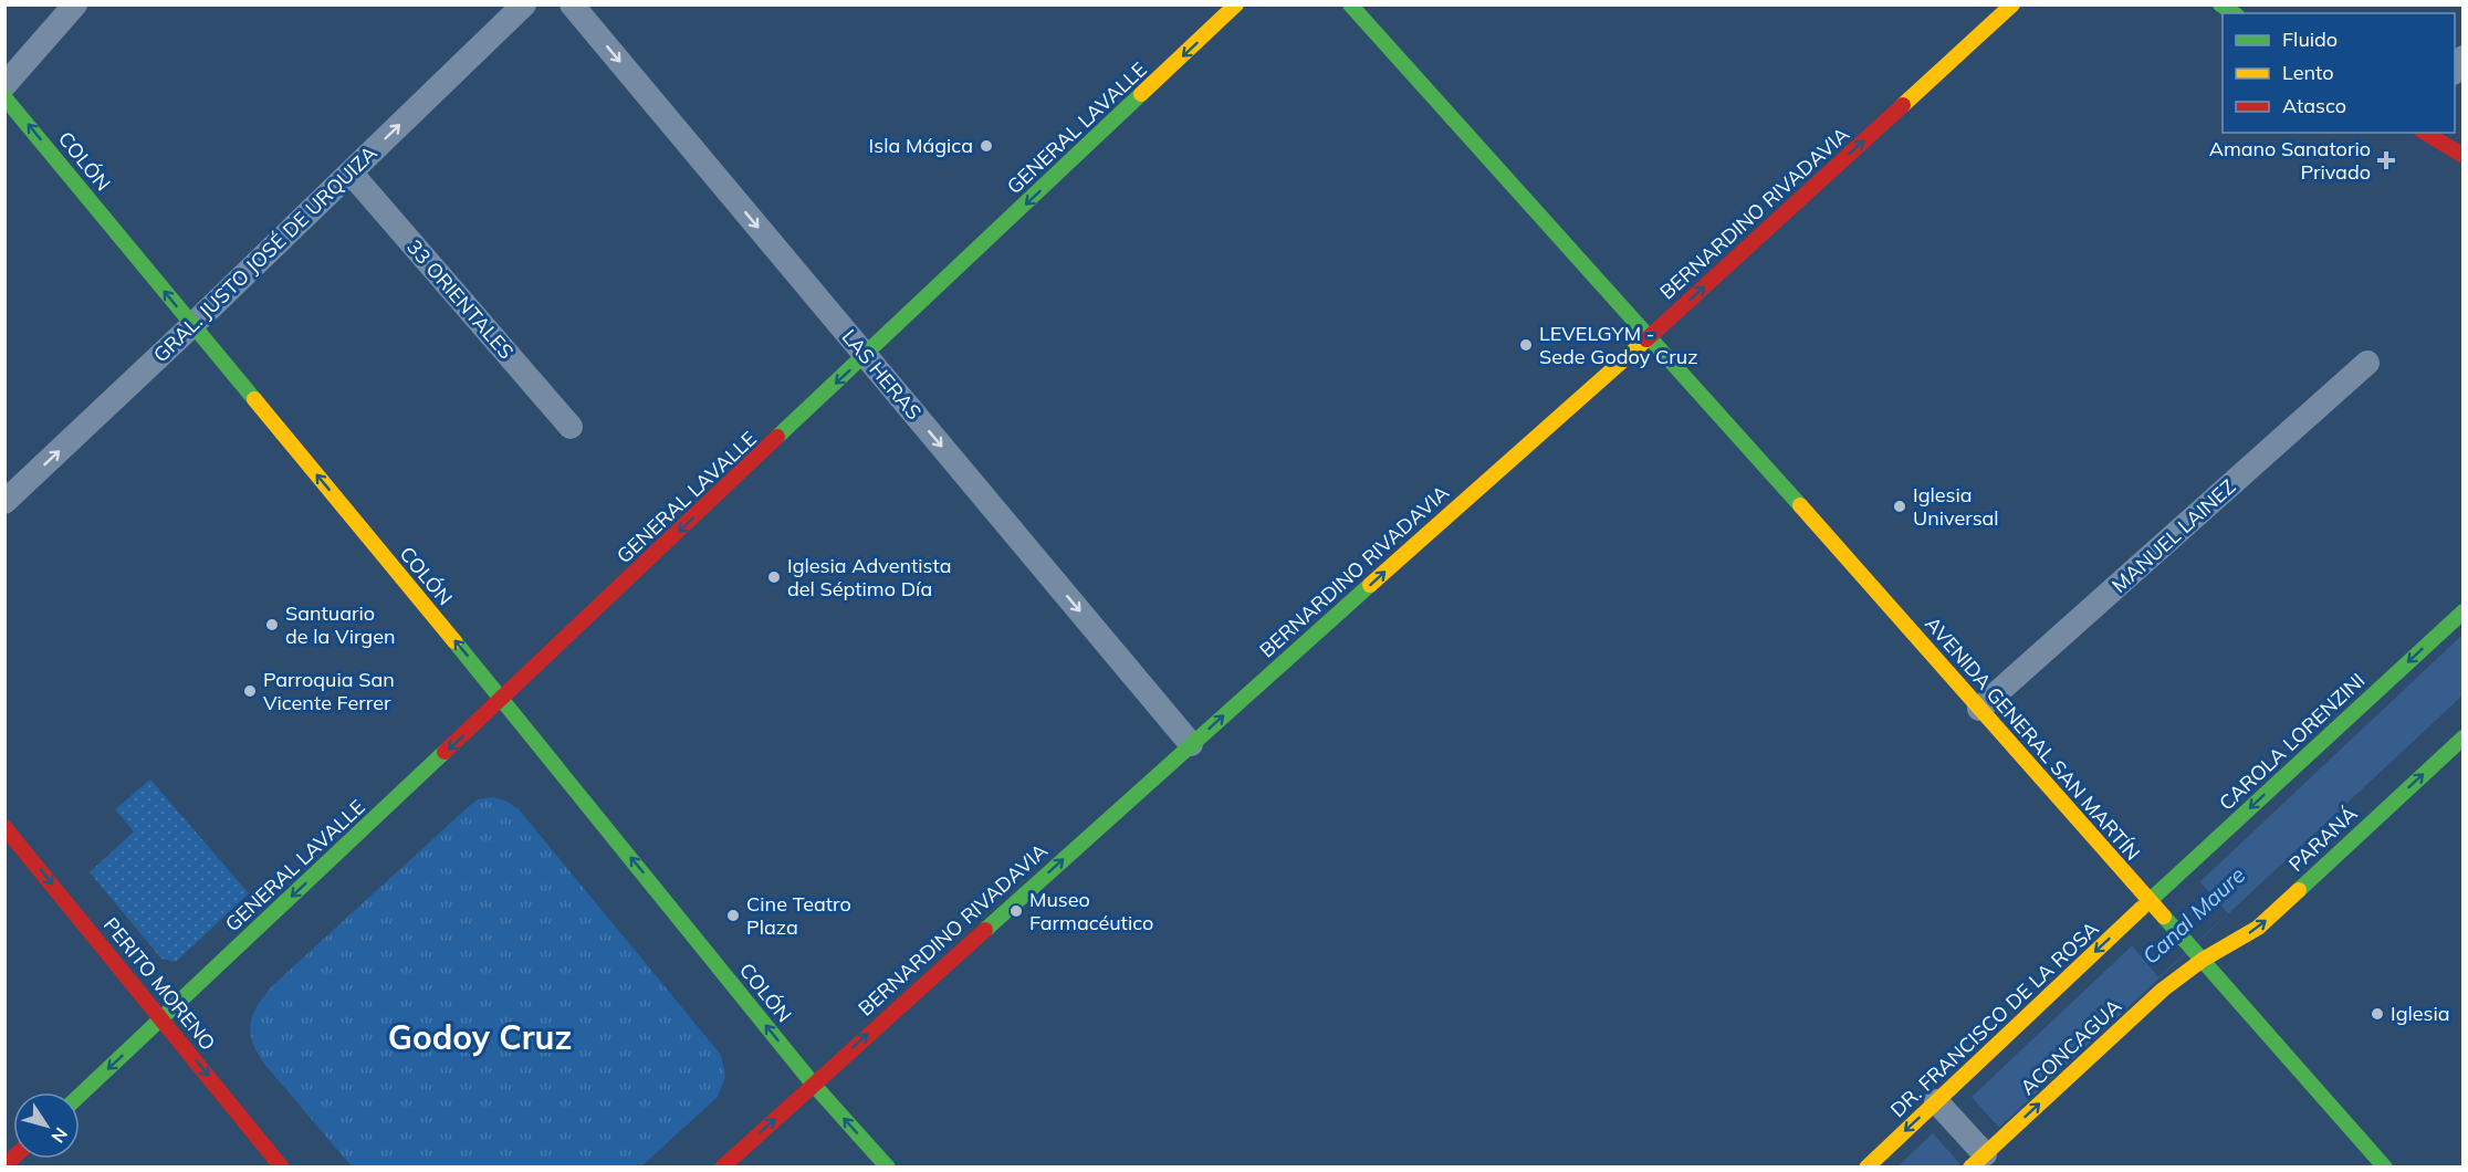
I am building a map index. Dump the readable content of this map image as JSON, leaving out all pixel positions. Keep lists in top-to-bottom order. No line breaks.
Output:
{"streets":{"street":["GENERAL LAVALLE","COLÓN","BERNARDINO RIVADAVIA","GRAL. JUSTO JOSÉ DE URQUIZA","33 ORIENTALES","LAS HERAS","MANUEL LAINEZ","AVENIDA GENERAL SAN MARTÍN","CAROLA LORENZINI","PARANÁ","PERITO MORENO","DR. FRANCISCO DE LA ROSA","ACONCAGUA"]},"crossings":[["GENERAL LAVALLE","COLÓN"],["GENERAL LAVALLE","LAS HERAS"],["GENERAL LAVALLE","PERITO MORENO"],["COLÓN","BERNARDINO RIVADAVIA"],["COLÓN","GRAL. JUSTO JOSÉ DE URQUIZA"],["BERNARDINO RIVADAVIA","LAS HERAS"],["BERNARDINO RIVADAVIA","AVENIDA GENERAL SAN MARTÍN"],["GRAL. JUSTO JOSÉ DE URQUIZA","33 ORIENTALES"],["MANUEL LAINEZ","AVENIDA GENERAL SAN MARTÍN"],["AVENIDA GENERAL SAN MARTÍN","CAROLA LORENZINI"],["AVENIDA GENERAL SAN MARTÍN","PARANÁ"],["AVENIDA GENERAL SAN MARTÍN","DR. FRANCISCO DE LA ROSA"],["AVENIDA GENERAL SAN MARTÍN","ACONCAGUA"],["CAROLA LORENZINI","DR. FRANCISCO DE LA ROSA"],["PARANÁ","ACONCAGUA"]],"one_way":["GENERAL LAVALLE","COLÓN","BERNARDINO RIVADAVIA","GRAL. JUSTO JOSÉ DE URQUIZA","LAS HERAS","CAROLA LORENZINI","PARANÁ","PERITO MORENO","DR. FRANCISCO DE LA ROSA","ACONCAGUA"],"districts":["Godoy Cruz"],"water":["Canal Maure"],"places":{"other":["Isla Mágica","LEVELGYM - Sede Godoy Cruz","Iglesia Universal","Iglesia Adventista del Séptimo Día","Santuario de la Virgen","Parroquia San Vicente Ferrer","Museo Farmacéutico","Cine Teatro Plaza","Iglesia"],"health":["Amano Sanatorio Privado"]},"legend":["Fluido","Lento","Atasco"],"north":"bottom right"}
